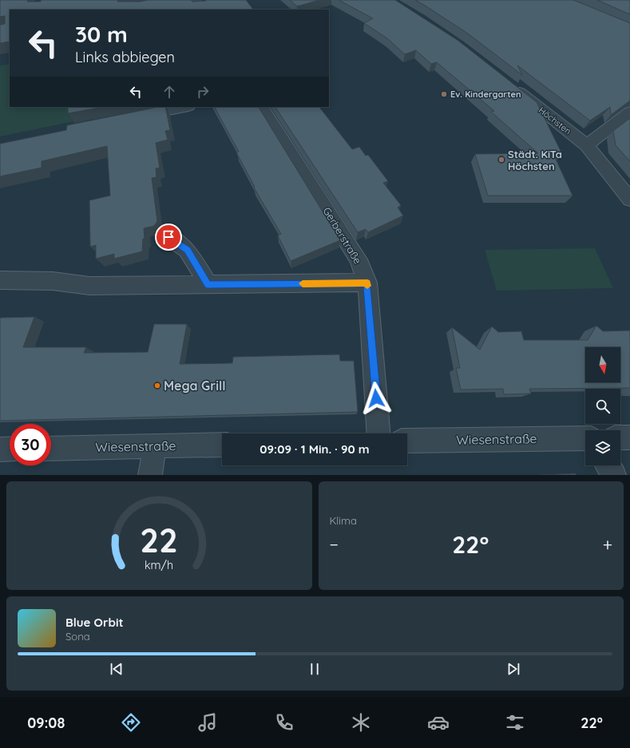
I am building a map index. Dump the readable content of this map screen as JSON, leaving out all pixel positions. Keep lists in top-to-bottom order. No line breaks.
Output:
{"streets":{"street":["Höchsten","Gerberstraße","Wiesenstraße"]},"places":["Ev. Kindergarten","Städt. KiTa Höchsten","Mega Grill"],"north":"bottom","page":{"turn":["30 m","Links abbiegen"],"limit":"30","trip":"09:09 · 1 Min. · 90 m","tile":"Klima","heat":["−","22°","+"],"song":["Blue Orbit","Sona"],"tabs":["09:08","22°"],"gauge":["22","km/h"]}}
